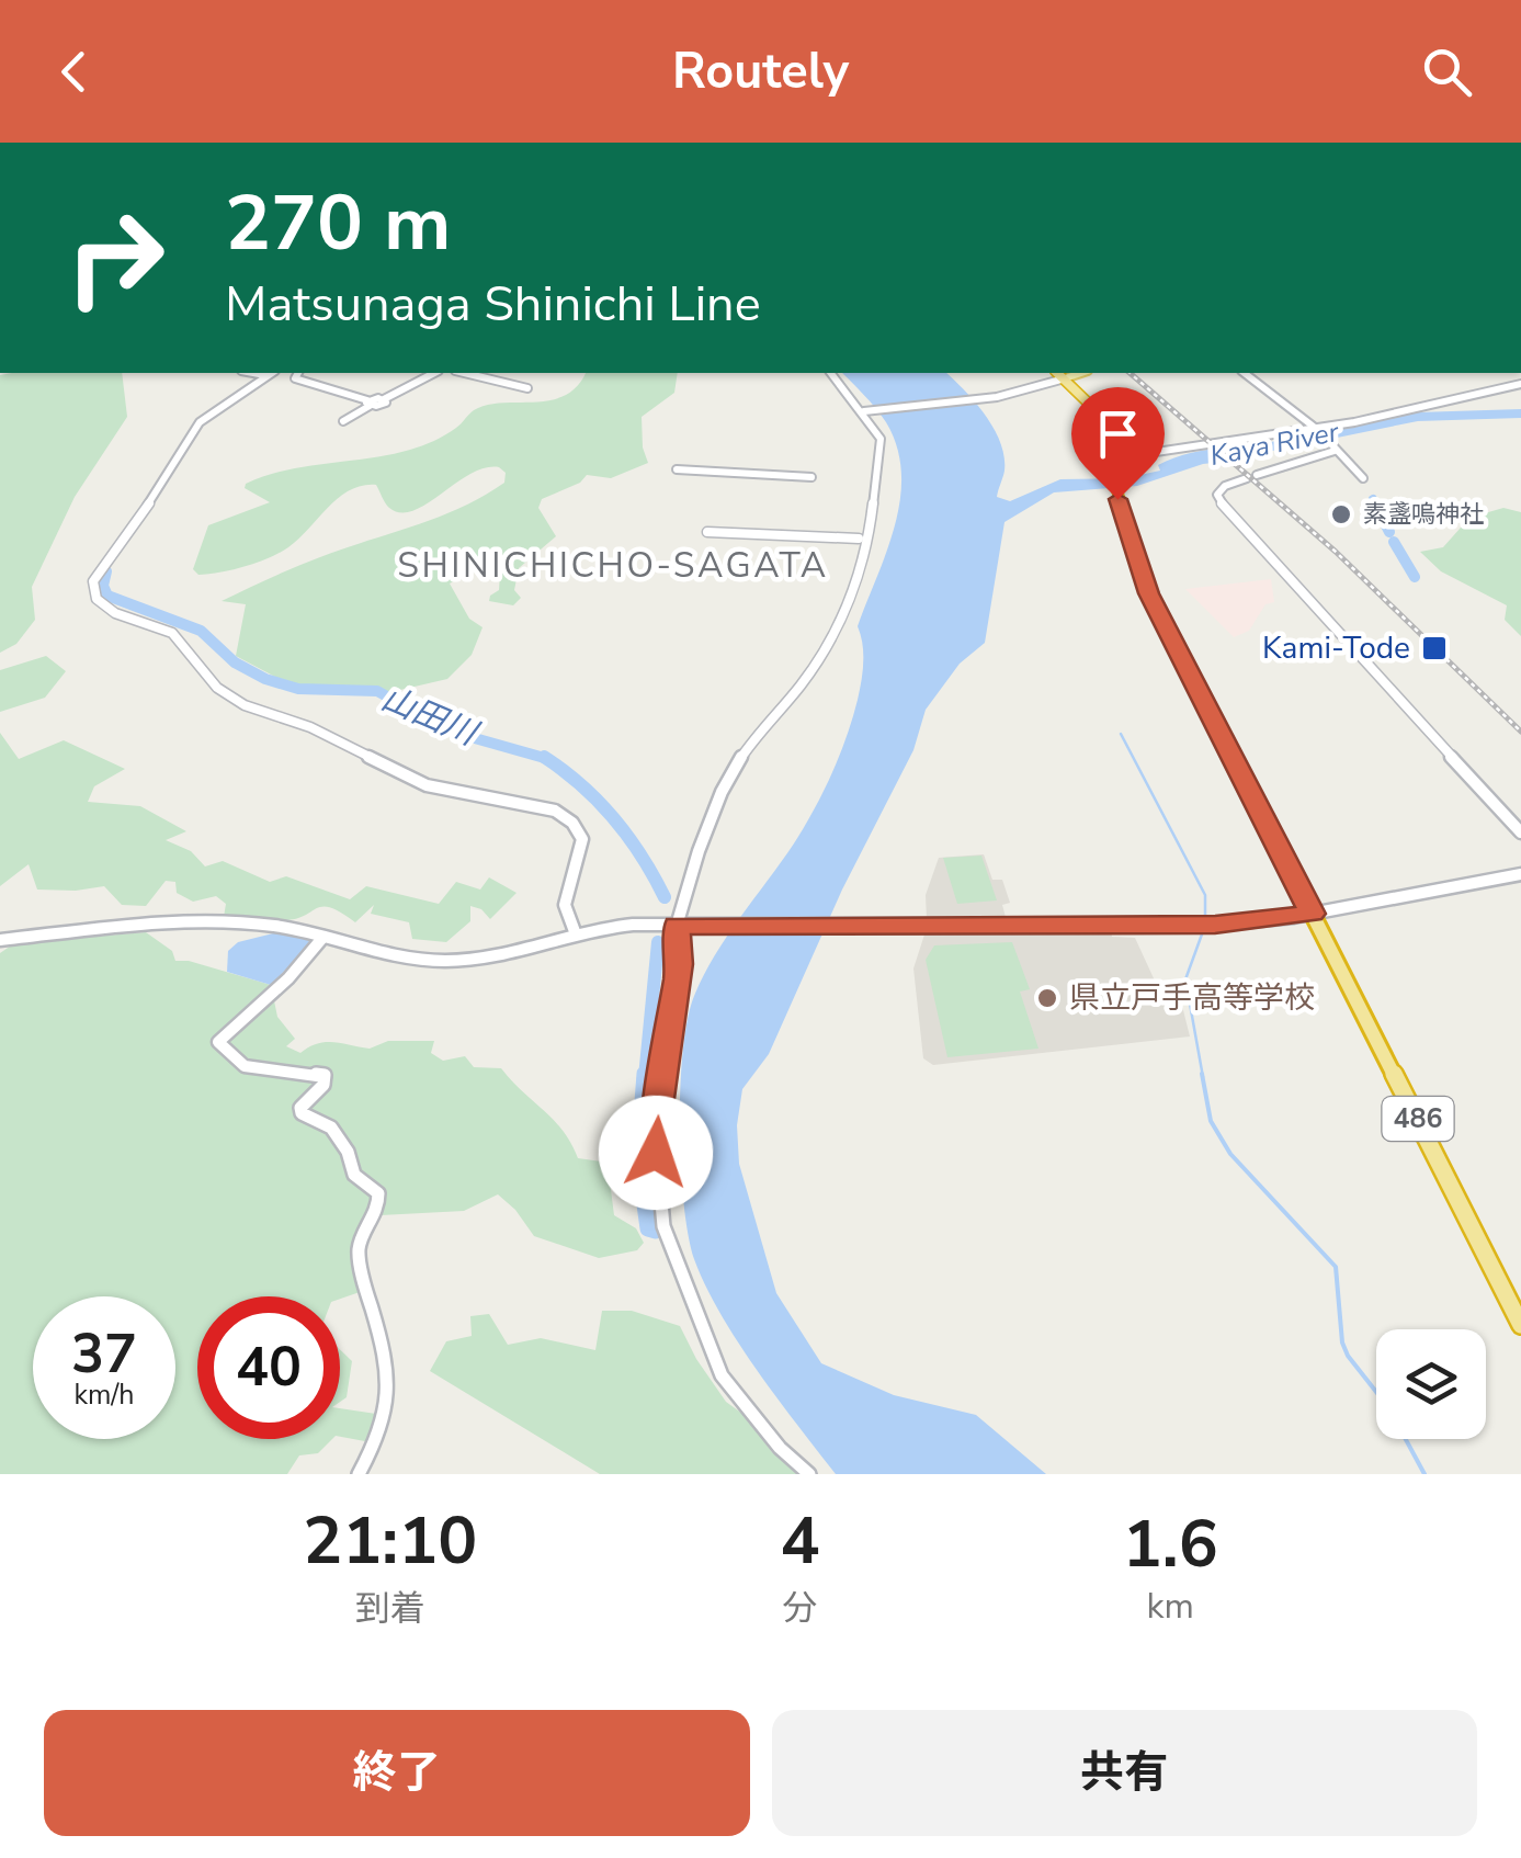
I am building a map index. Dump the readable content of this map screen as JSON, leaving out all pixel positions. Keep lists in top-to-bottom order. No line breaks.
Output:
{"streets":{"highway":["486"]},"districts":["SHINICHICHO-SAGATA"],"water":["Kaya River","山田川"],"places":{"other":["素盞嗚神社","県立戸手高等学校"],"transit":["Kami-Tode"]},"page":{"header":"Routely","turn":["270 m","Matsunaga Shinichi Line"],"speed":"37 km/h","limit":"40","eta":["21:10","到着","4","分","1.6","km"],"buttons":["終了","共有"]}}
